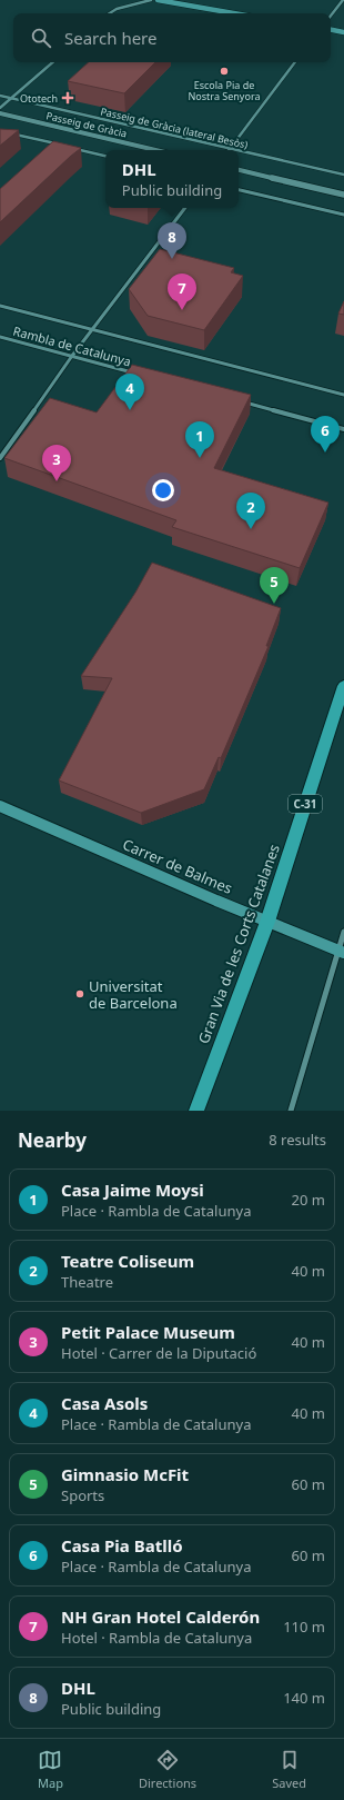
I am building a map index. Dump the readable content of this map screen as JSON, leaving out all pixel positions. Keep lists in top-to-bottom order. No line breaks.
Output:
{"streets":{"main road":["C-31","Carrer de Balmes","Gran Via de les Corts Catalanes"],"street":["Passeig de Gràcia","Passeig de Gràcia (lateral Besòs)","Rambla de Catalunya"]},"crossings":[["Carrer de Balmes","Gran Via de les Corts Catalanes"]],"places":{"other":["Escola Pia de Nostra Senyora","Universitat de Barcelona"],"health":["Ototech"]},"page":{"search":"Search here","popup":["DHL","Public building"],"pins":["8","7","4","6","1","3","2","5"],"heading":["Nearby","8 results"],"list":[{"mark":"1","name":"Casa Jaime Moysi","note":"Place · Rambla de Catalunya","value":"20 m"},{"mark":"2","name":"Teatre Coliseum","note":"Theatre","value":"40 m"},{"mark":"3","name":"Petit Palace Museum","note":"Hotel · Carrer de la Diputació","value":"40 m"},{"mark":"4","name":"Casa Asols","note":"Place · Rambla de Catalunya","value":"40 m"},{"mark":"5","name":"Gimnasio McFit","note":"Sports","value":"60 m"},{"mark":"6","name":"Casa Pia Batlló","note":"Place · Rambla de Catalunya","value":"60 m"},{"mark":"7","name":"NH Gran Hotel Calderón","note":"Hotel · Rambla de Catalunya","value":"110 m"},{"mark":"8","name":"DHL","note":"Public building","value":"140 m"}],"nav":["Map","Directions","Saved"]}}
